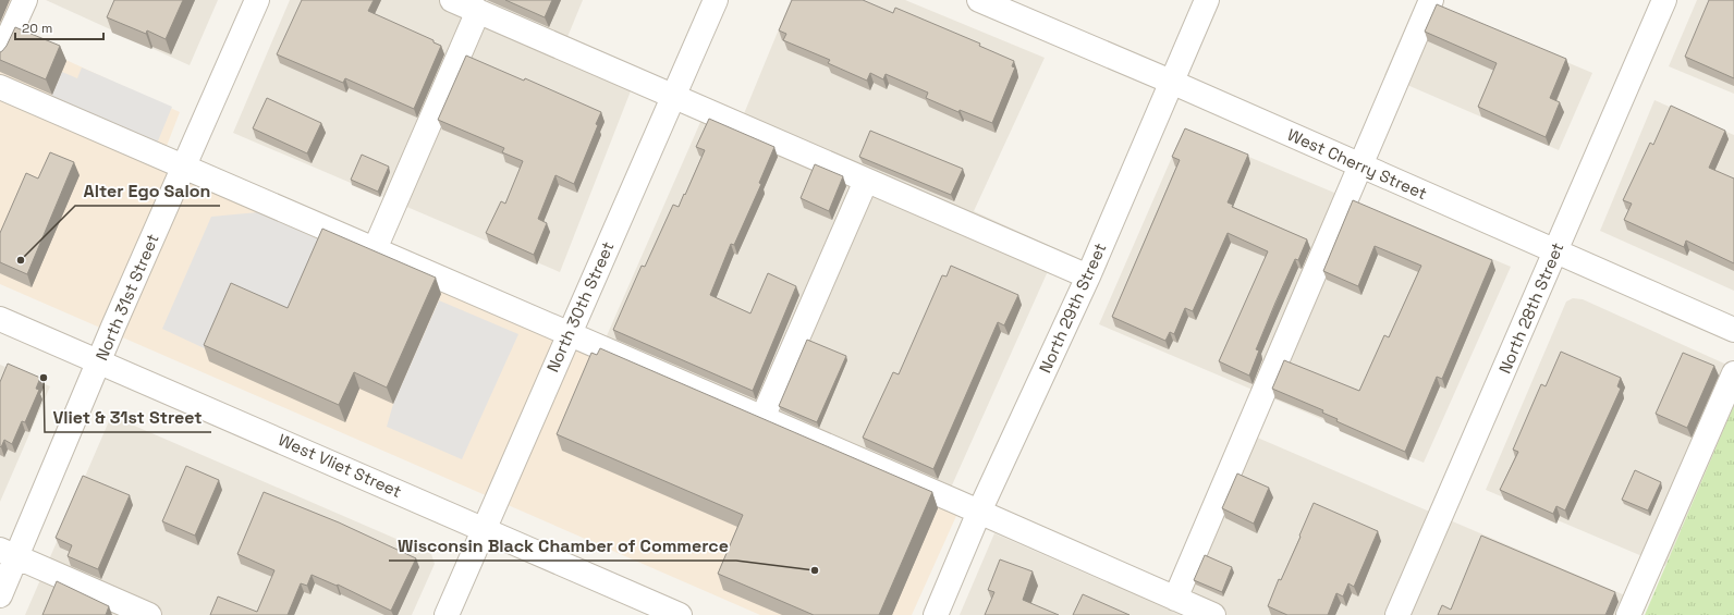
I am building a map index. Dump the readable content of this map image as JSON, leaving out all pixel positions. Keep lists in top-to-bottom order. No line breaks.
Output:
{"streets":{"street":["West Cherry Street","North 31st Street","North 30th Street","North 29th Street","North 28th Street","West Vliet Street"]},"crossings":[["West Cherry Street","North 29th Street"],["West Cherry Street","North 28th Street"],["North 31st Street","West Vliet Street"],["North 30th Street","West Vliet Street"]],"places":["Alter Ego Salon","Vliet & 31st Street","Wisconsin Black Chamber of Commerce"],"scale_bar":"20 m"}
